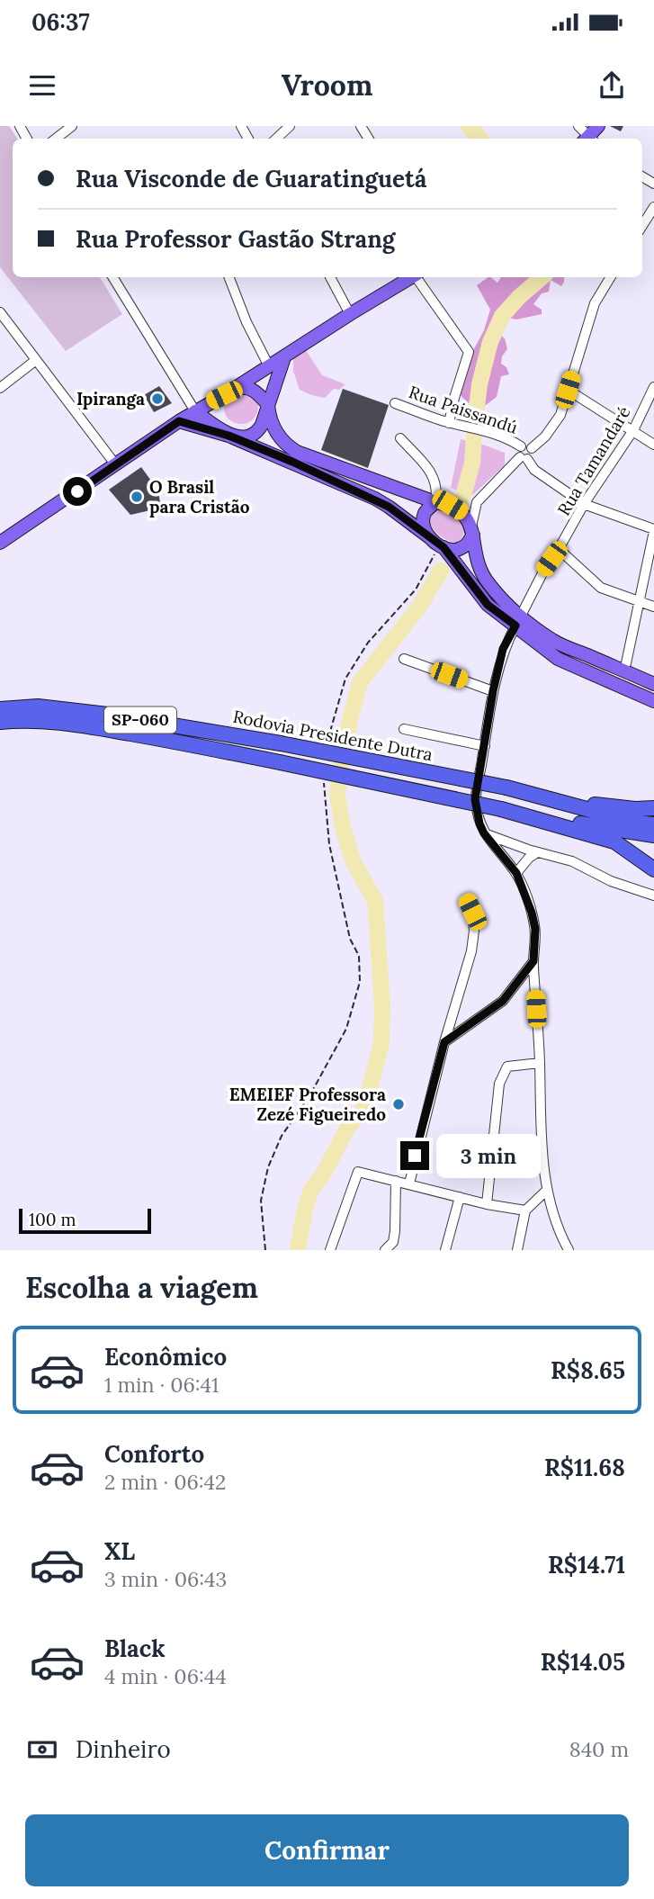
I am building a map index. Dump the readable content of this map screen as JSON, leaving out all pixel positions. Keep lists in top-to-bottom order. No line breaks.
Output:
{"streets":{"highway":["SP-060","Rodovia Presidente Dutra"],"street":["Rua Paissandú","Rua Tamandaré"]},"crossings":[["Rua Paissandú","Rua Tamandaré"]],"places":["Ipiranga","O Brasil para Cristão","EMEIEF Professora Zezé Figueiredo"],"scale_bar":"100 m","page":{"status":"06:37","header":"Vroom","banner":["Rua Visconde de Guaratinguetá","Rua Professor Gastão Strang"],"bubble":"3 min","scale":"100 m","heading":"Escolha a viagem","list":[{"name":"Econômico","note":"1 min · 06:41","value":"R$8.65"},{"name":"Conforto","note":"2 min · 06:42","value":"R$11.68"},{"name":"XL","note":"3 min · 06:43","value":"R$14.71"},{"name":"Black","note":"4 min · 06:44","value":"R$14.05"}],"pay":["Dinheiro","840 m"],"buttons":"Confirmar"}}
